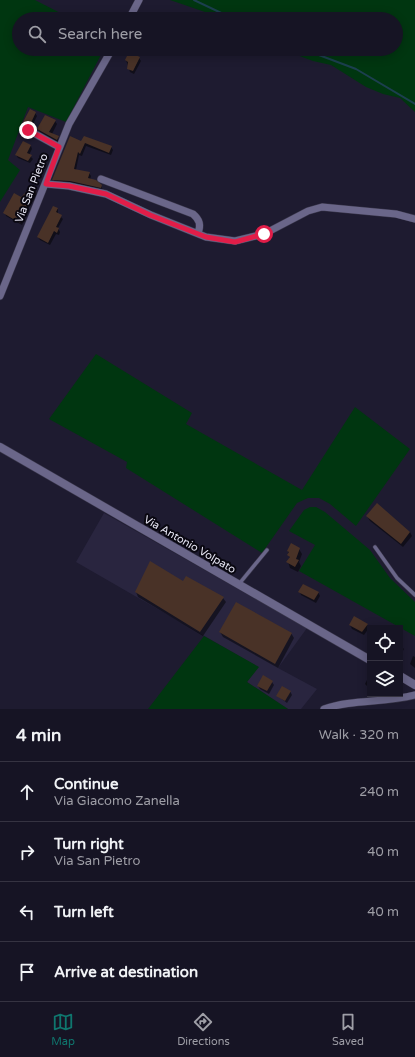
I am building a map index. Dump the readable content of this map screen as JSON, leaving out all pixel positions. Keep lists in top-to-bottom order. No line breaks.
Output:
{"streets":{"street":["Via San Pietro","Via Antonio Volpato"]},"page":{"search":"Search here","heading":["4 min","Walk · 320 m"],"list":[["Continue","Via Giacomo Zanella","240 m"],["Turn right","Via San Pietro","40 m"],["Turn left","40 m"],"Arrive at destination"],"nav":["Map","Directions","Saved"]}}
